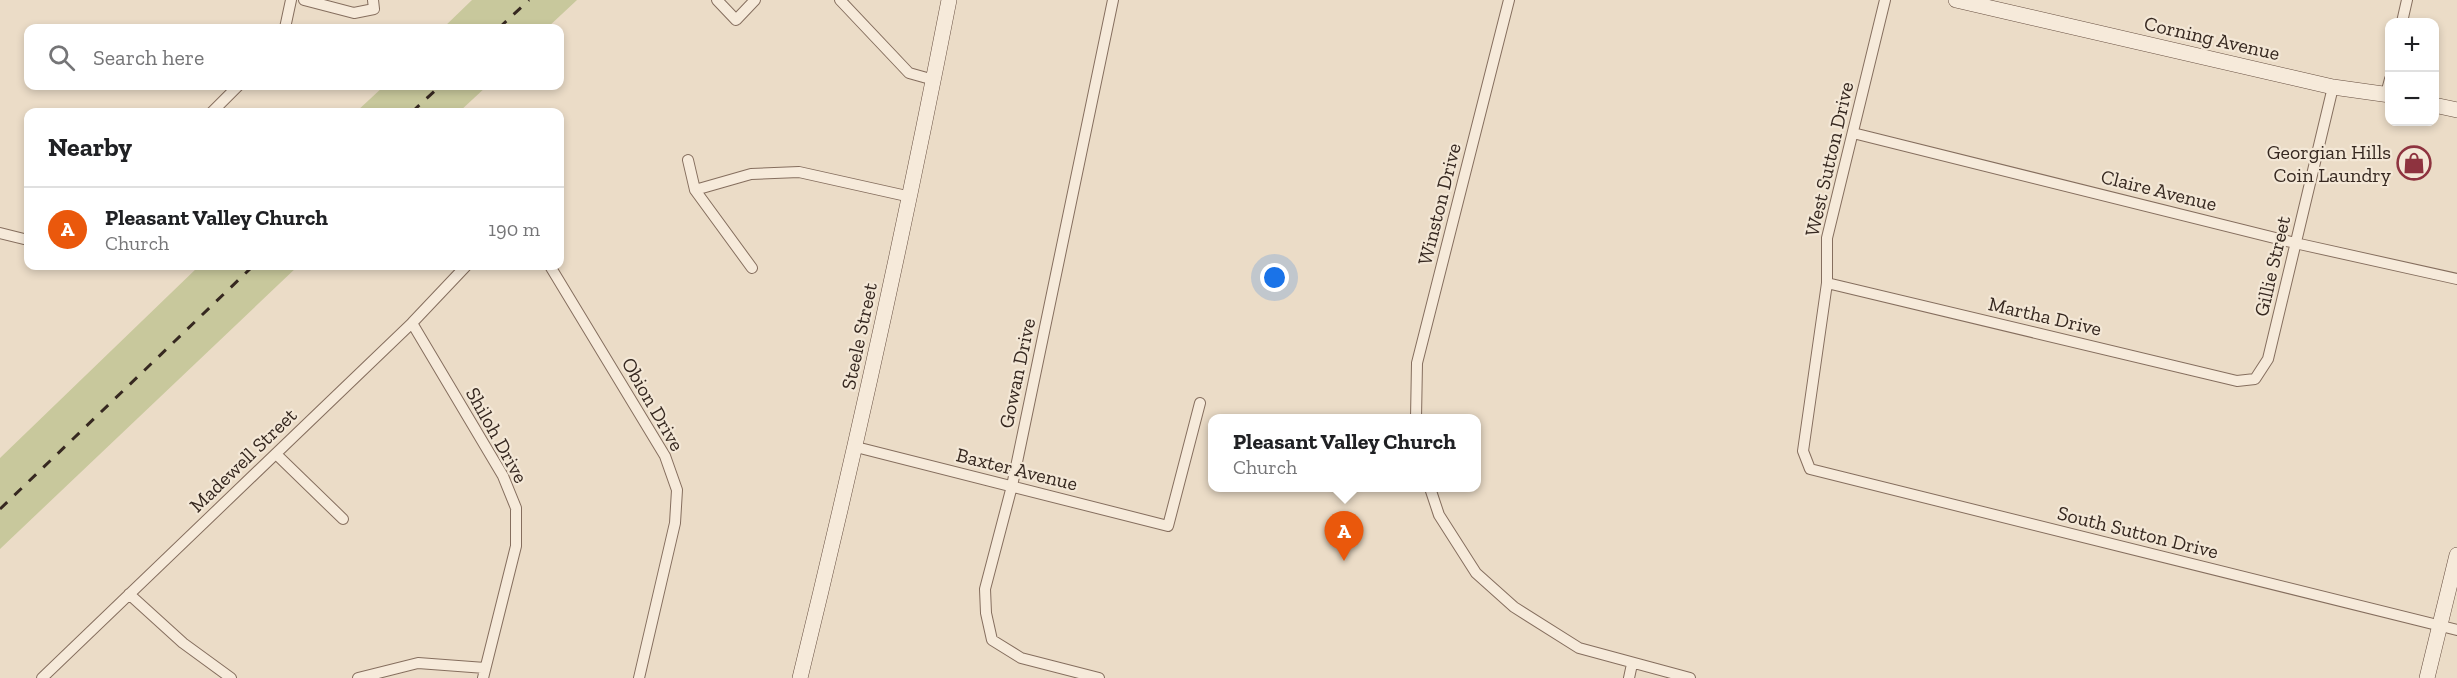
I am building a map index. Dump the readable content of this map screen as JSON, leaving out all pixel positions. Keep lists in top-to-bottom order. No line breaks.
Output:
{"streets":{"street":["Corning Avenue","West Sutton Drive","Claire Avenue","Winston Drive","Gillie Street","Martha Drive","Steele Street","Gowan Drive","Obion Drive","Shiloh Drive","Madewell Street","Baxter Avenue","South Sutton Drive"]},"crossings":[["Corning Avenue","Gillie Street"],["West Sutton Drive","Claire Avenue"],["West Sutton Drive","Martha Drive"],["West Sutton Drive","South Sutton Drive"],["Claire Avenue","Gillie Street"],["Gillie Street","Martha Drive"],["Steele Street","Baxter Avenue"],["Gowan Drive","Baxter Avenue"],["Shiloh Drive","Madewell Street"]],"places":{"shop":["Georgian Hills Coin Laundry"]},"page":{"map_buttons":["+","−"],"search":"Search here","heading":"Nearby","list":[{"mark":"A","name":"Pleasant Valley Church","note":"Church","value":"190 m"}],"popup":["Pleasant Valley Church","Church"],"pins":"A"}}
